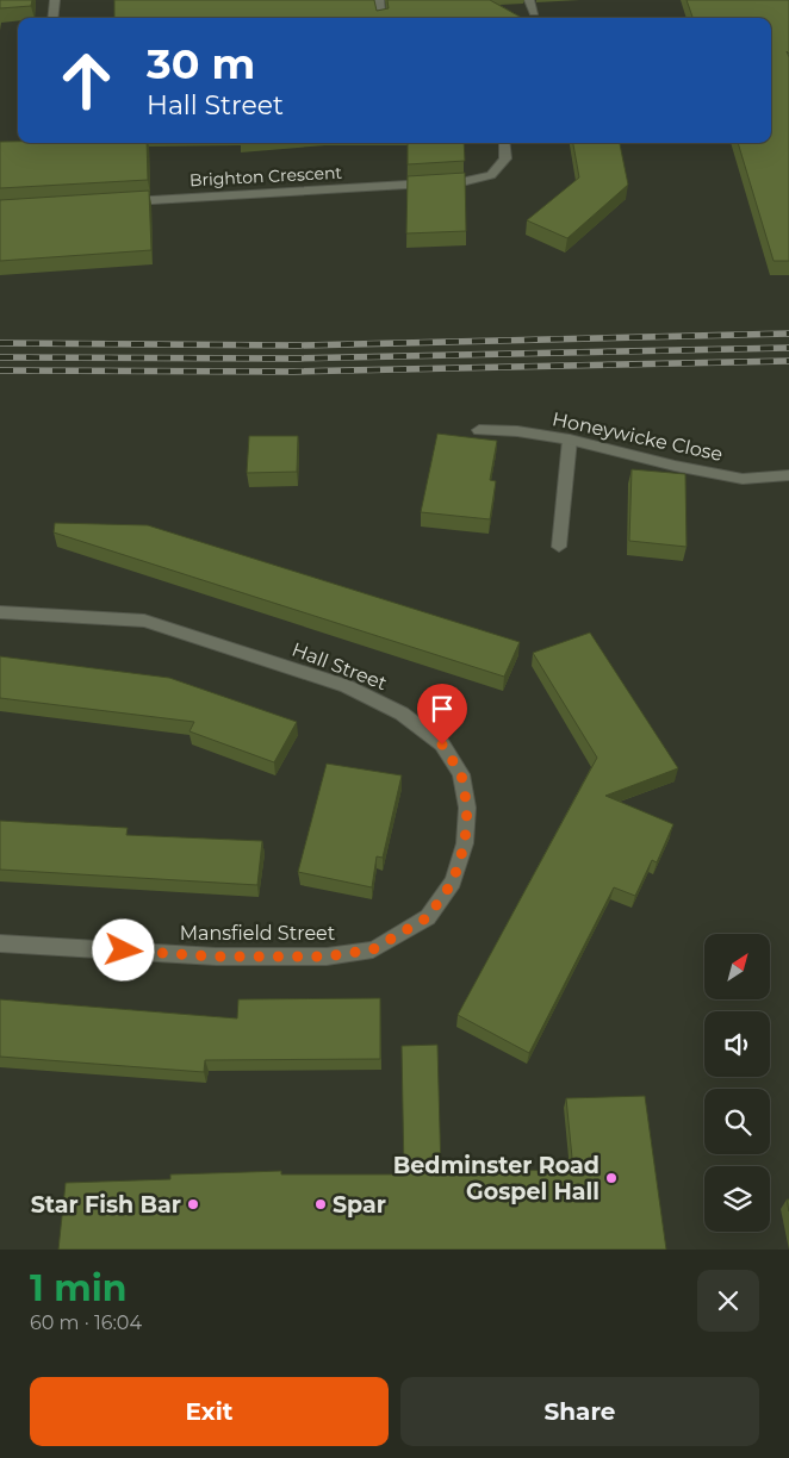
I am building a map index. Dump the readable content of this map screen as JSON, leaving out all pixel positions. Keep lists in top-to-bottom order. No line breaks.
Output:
{"streets":{"street":["Brighton Crescent","Honeywicke Close","Hall Street","Mansfield Street"]},"crossings":[["Hall Street","Mansfield Street"]],"places":["Bedminster Road Gospel Hall","Star Fish Bar","Spar"],"north":"top right","page":{"turn":["30 m","Hall Street"],"heading":["1 min","60 m · 16:04"],"buttons":["Exit","Share"]}}
